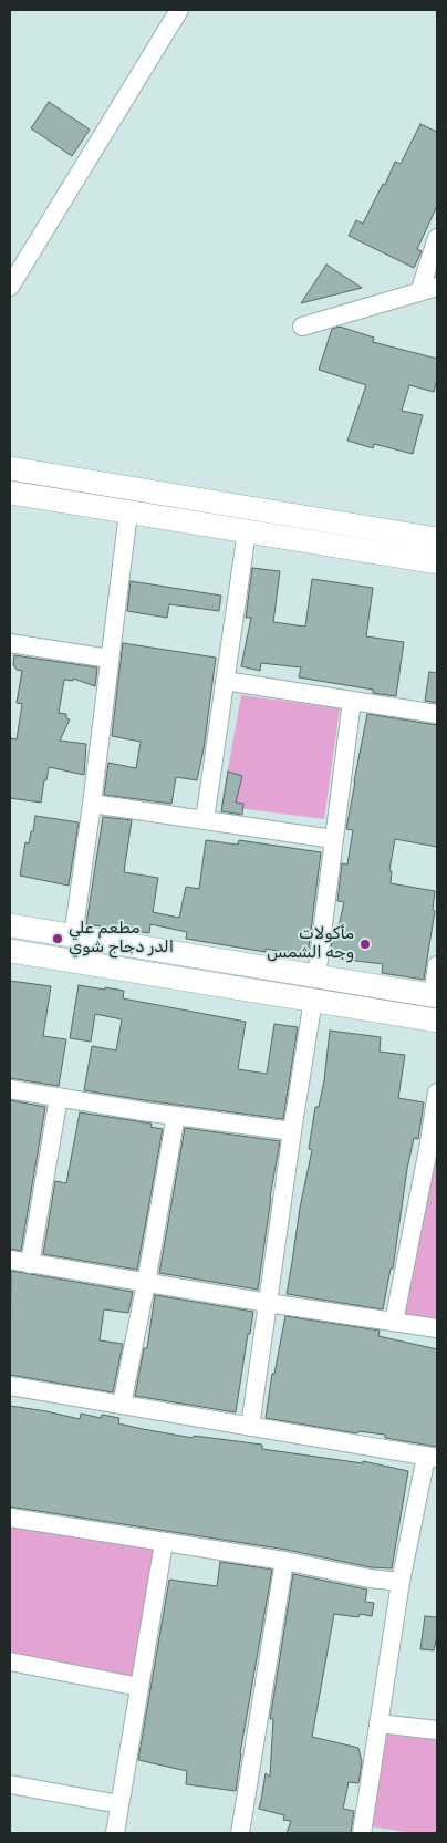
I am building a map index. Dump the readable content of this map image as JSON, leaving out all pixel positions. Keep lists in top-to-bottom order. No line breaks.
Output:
{"places":["مطعم علي الدر دجاج شوي","مأكولات وجه الشمس"]}
